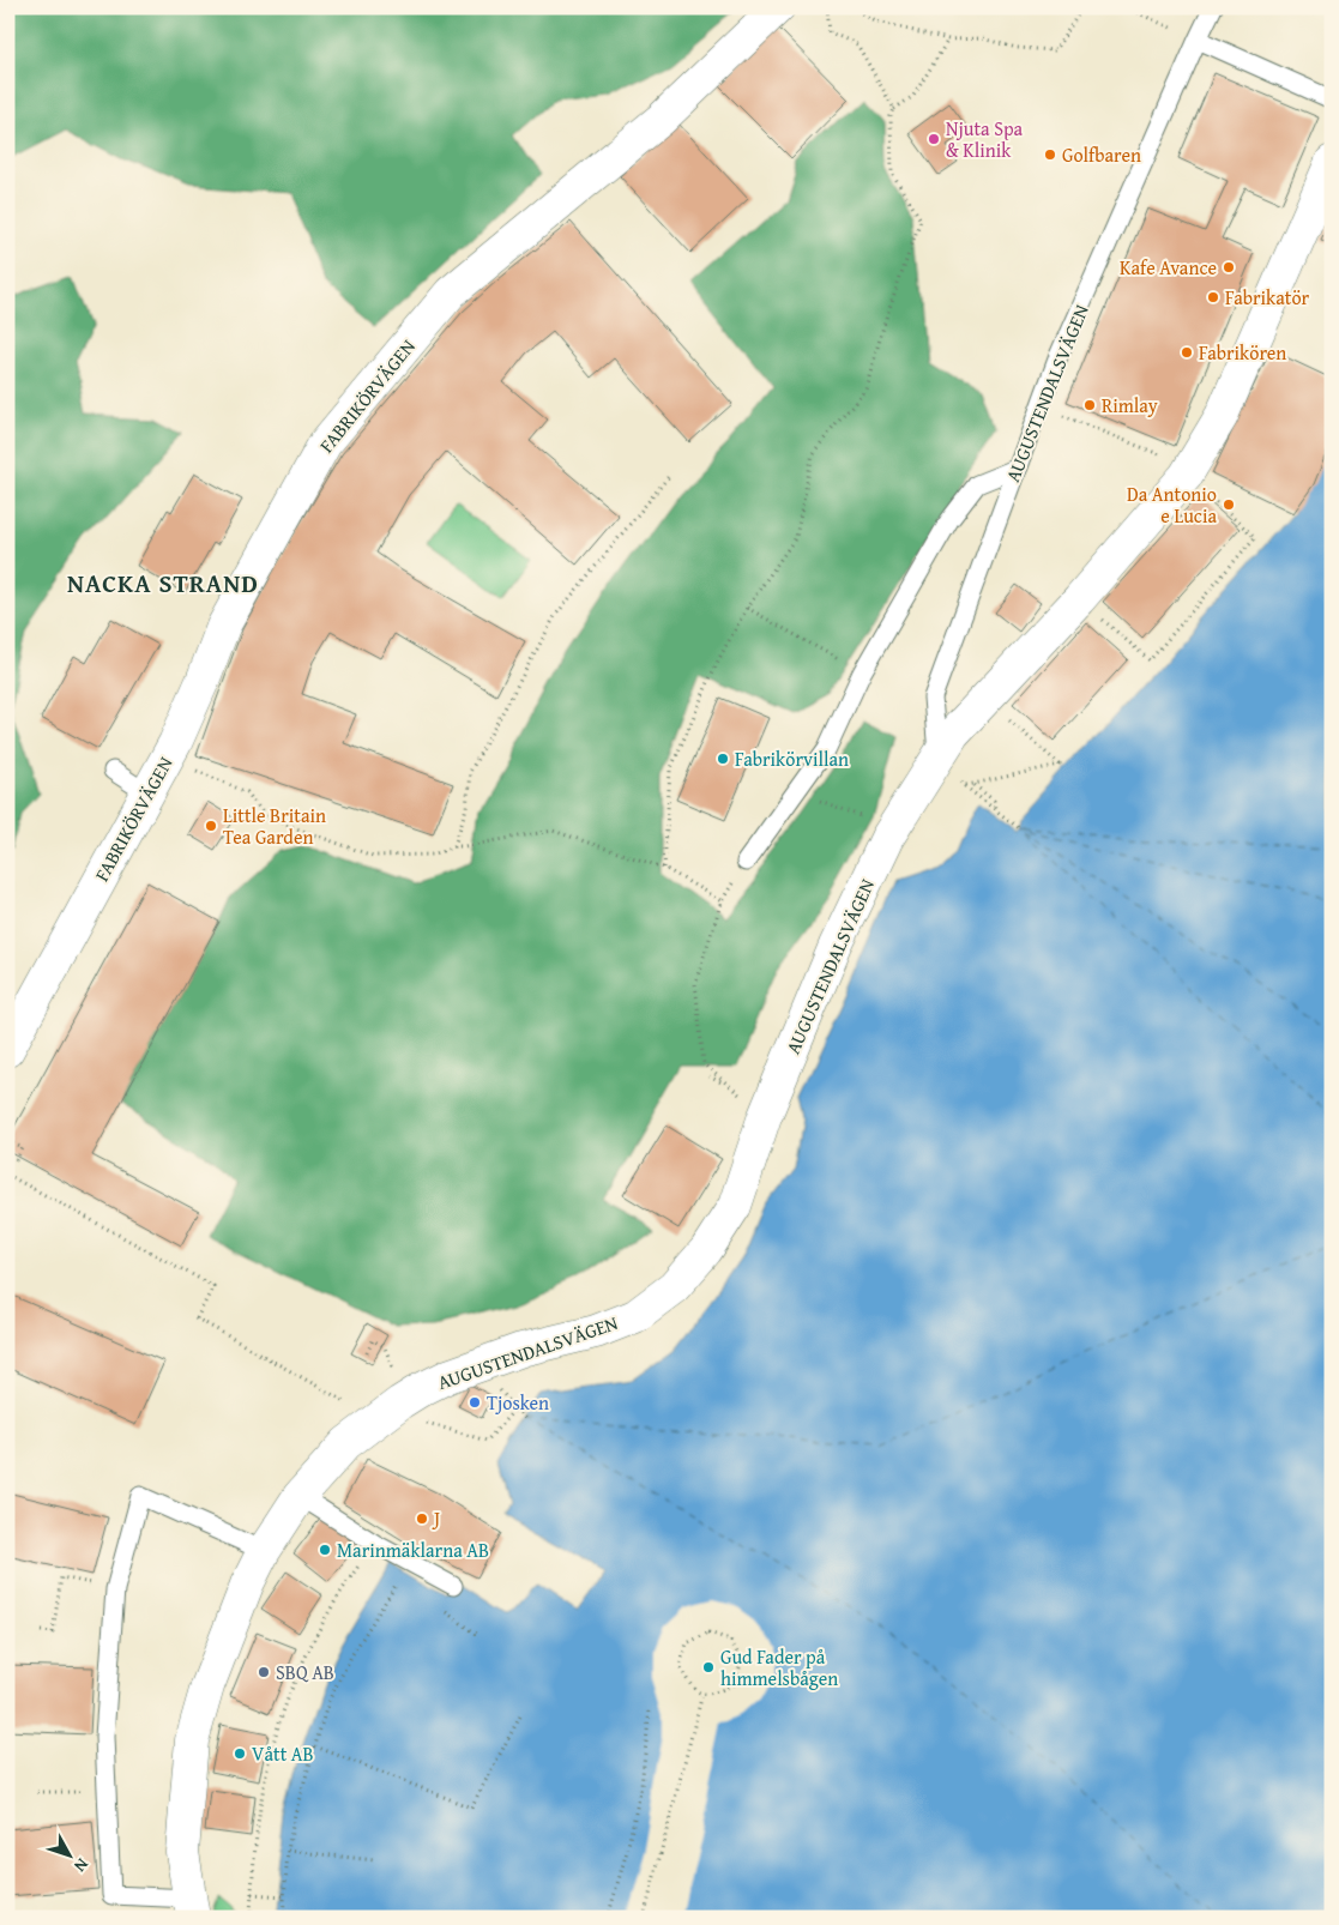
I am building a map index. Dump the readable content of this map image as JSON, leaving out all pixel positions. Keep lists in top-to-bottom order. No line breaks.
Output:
{"streets":{"street":["AUGUSTENDALSVÄGEN","FABRIKÖRVÄGEN"]},"districts":["NACKA STRAND"],"places":["Njuta Spa & Klinik","Golfbaren","Kafe Avance","Fabrikatör","Fabrikören","Rimlay","Da Antonio e Lucia","Fabrikörvillan","Little Britain Tea Garden","Tjosken","J","Marinmäklarna AB","Gud Fader på himmelsbågen","SBQ AB","Vått AB"],"north":"bottom right"}
